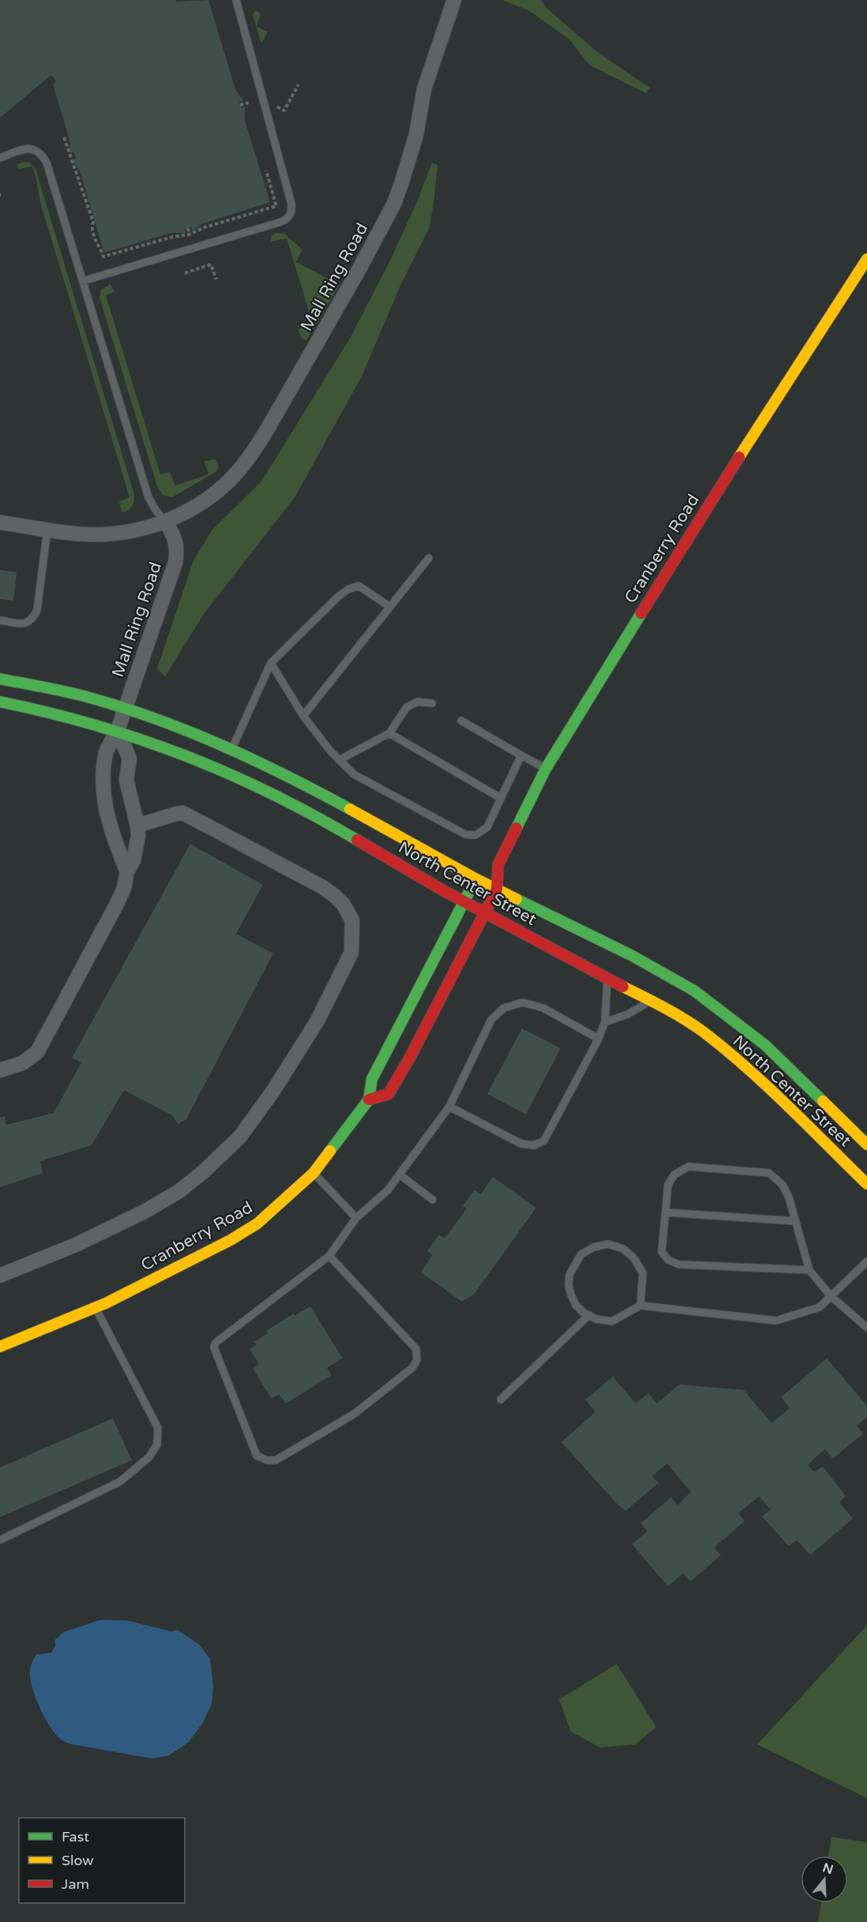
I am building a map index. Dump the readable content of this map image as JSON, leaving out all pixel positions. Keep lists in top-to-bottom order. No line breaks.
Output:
{"streets":{"street":["Mall Ring Road","Cranberry Road","North Center Street"]},"crossings":[["Mall Ring Road","North Center Street"],["Cranberry Road","North Center Street"]],"legend":["Fast","Slow","Jam"],"north":"top"}
